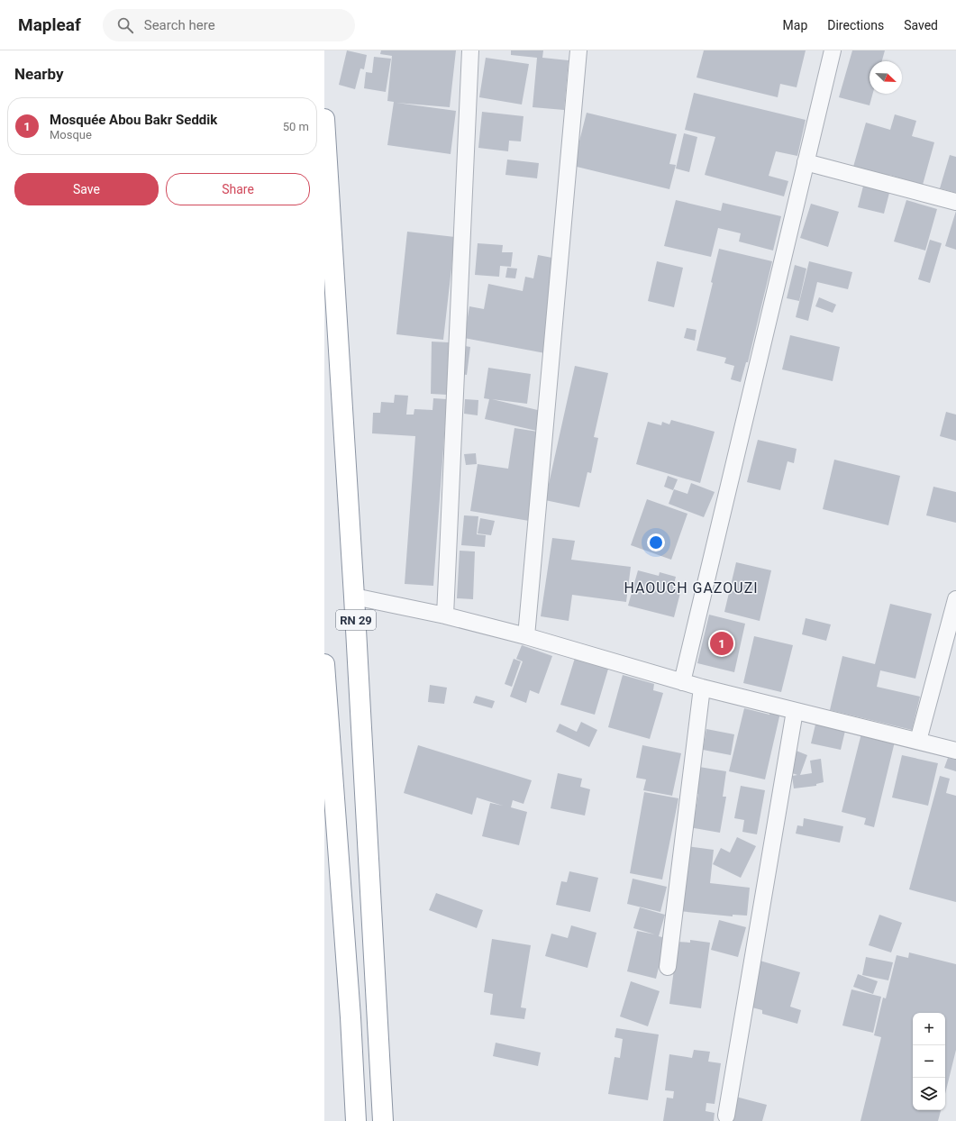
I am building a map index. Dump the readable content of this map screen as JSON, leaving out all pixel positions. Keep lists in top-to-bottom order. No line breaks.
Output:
{"streets":{"highway":["RN 29"]},"districts":["HAOUCH GAZOUZI"],"north":"bottom right","page":{"header":"Mapleaf","search":"Search here","nav":["Map","Directions","Saved"],"heading":"Nearby","list":[{"mark":"1","name":"Mosquée Abou Bakr Seddik","note":"Mosque","value":"50 m"}],"buttons":["Save","Share"],"pins":"1","map_buttons":["+","−"]}}
